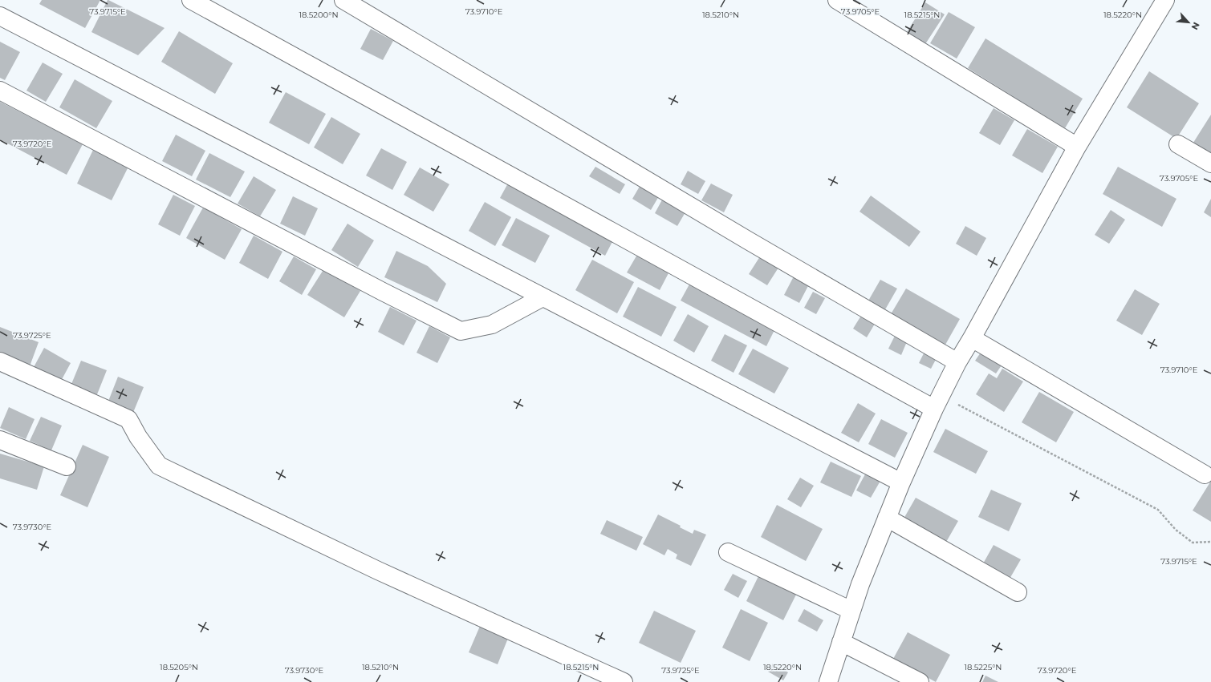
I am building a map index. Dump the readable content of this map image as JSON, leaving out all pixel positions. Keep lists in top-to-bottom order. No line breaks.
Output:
{"north":"bottom right","coordinates":["73.9715°E","73.9710°E","73.9705°E","18.5200°N","18.5210°N","18.5215°N","18.5220°N","73.9720°E","73.9725°E","73.9730°E","18.5205°N","18.5225°N"]}
